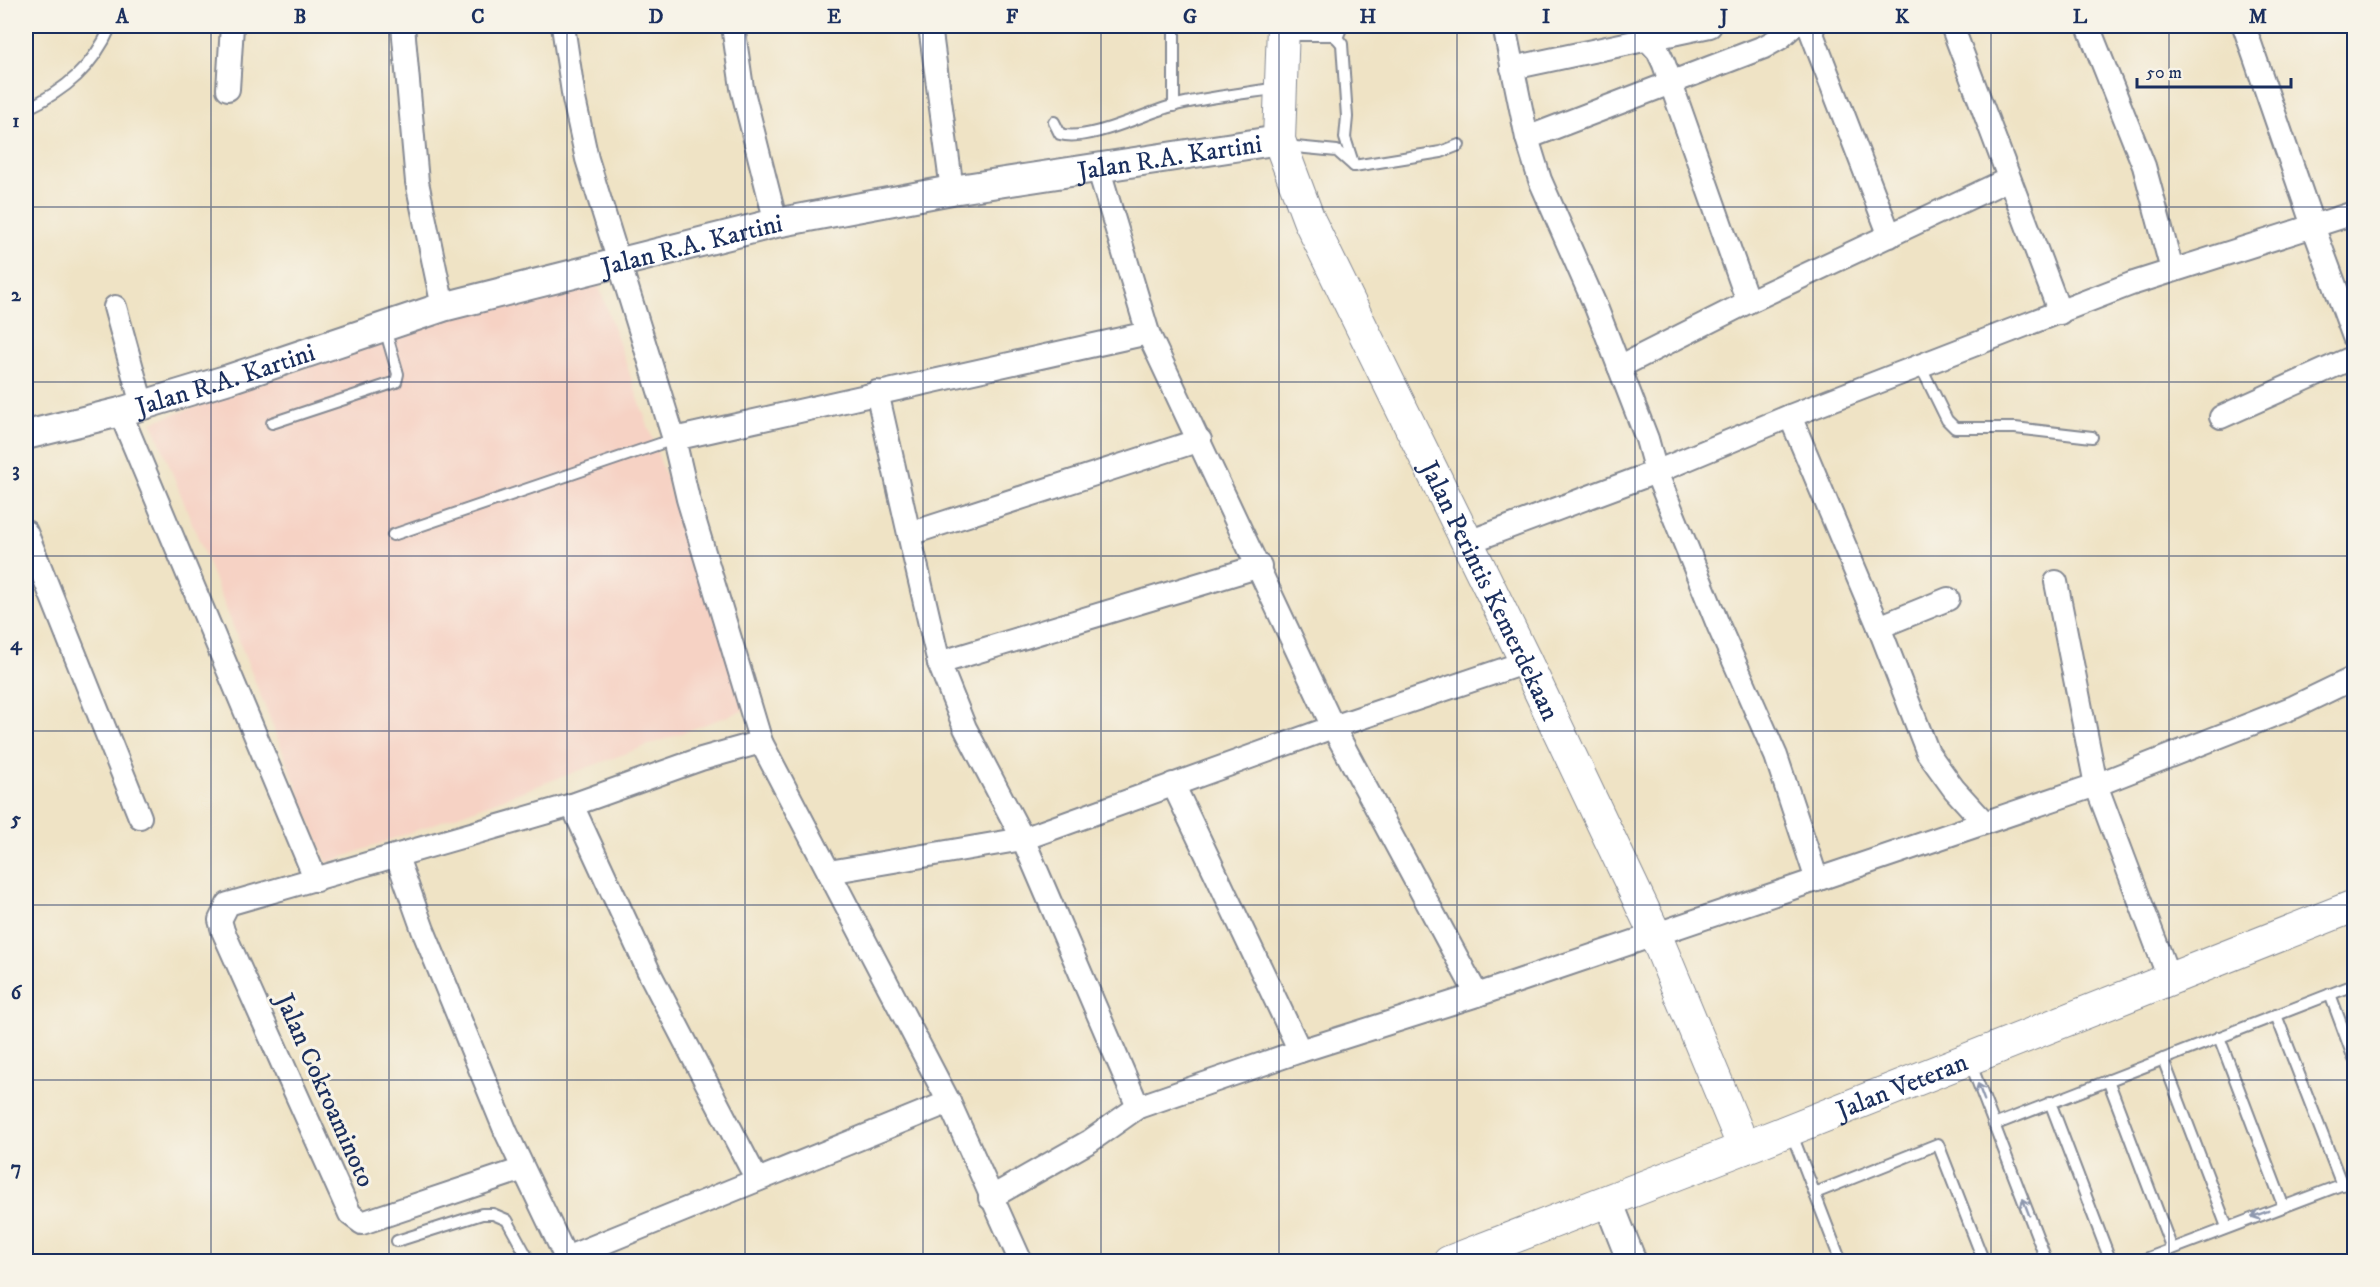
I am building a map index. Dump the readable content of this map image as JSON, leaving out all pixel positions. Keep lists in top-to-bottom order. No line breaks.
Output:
{"streets":{"main road":["Jalan Perintis Kemerdekaan","Jalan Veteran"],"street":["Jalan R.A. Kartini","Jalan Cokroaminoto"]},"crossings":[["Jalan R.A. Kartini","Jalan Perintis Kemerdekaan"],["Jalan R.A. Kartini","Jalan Cokroaminoto"],["Jalan Perintis Kemerdekaan","Jalan Veteran"]],"scale_bar":"50 m","grid":{"columns":["A","B","C","D","E","F","G","H","I","J","K","L","M"],"rows":["1","2","3","4","5","6","7"]}}
